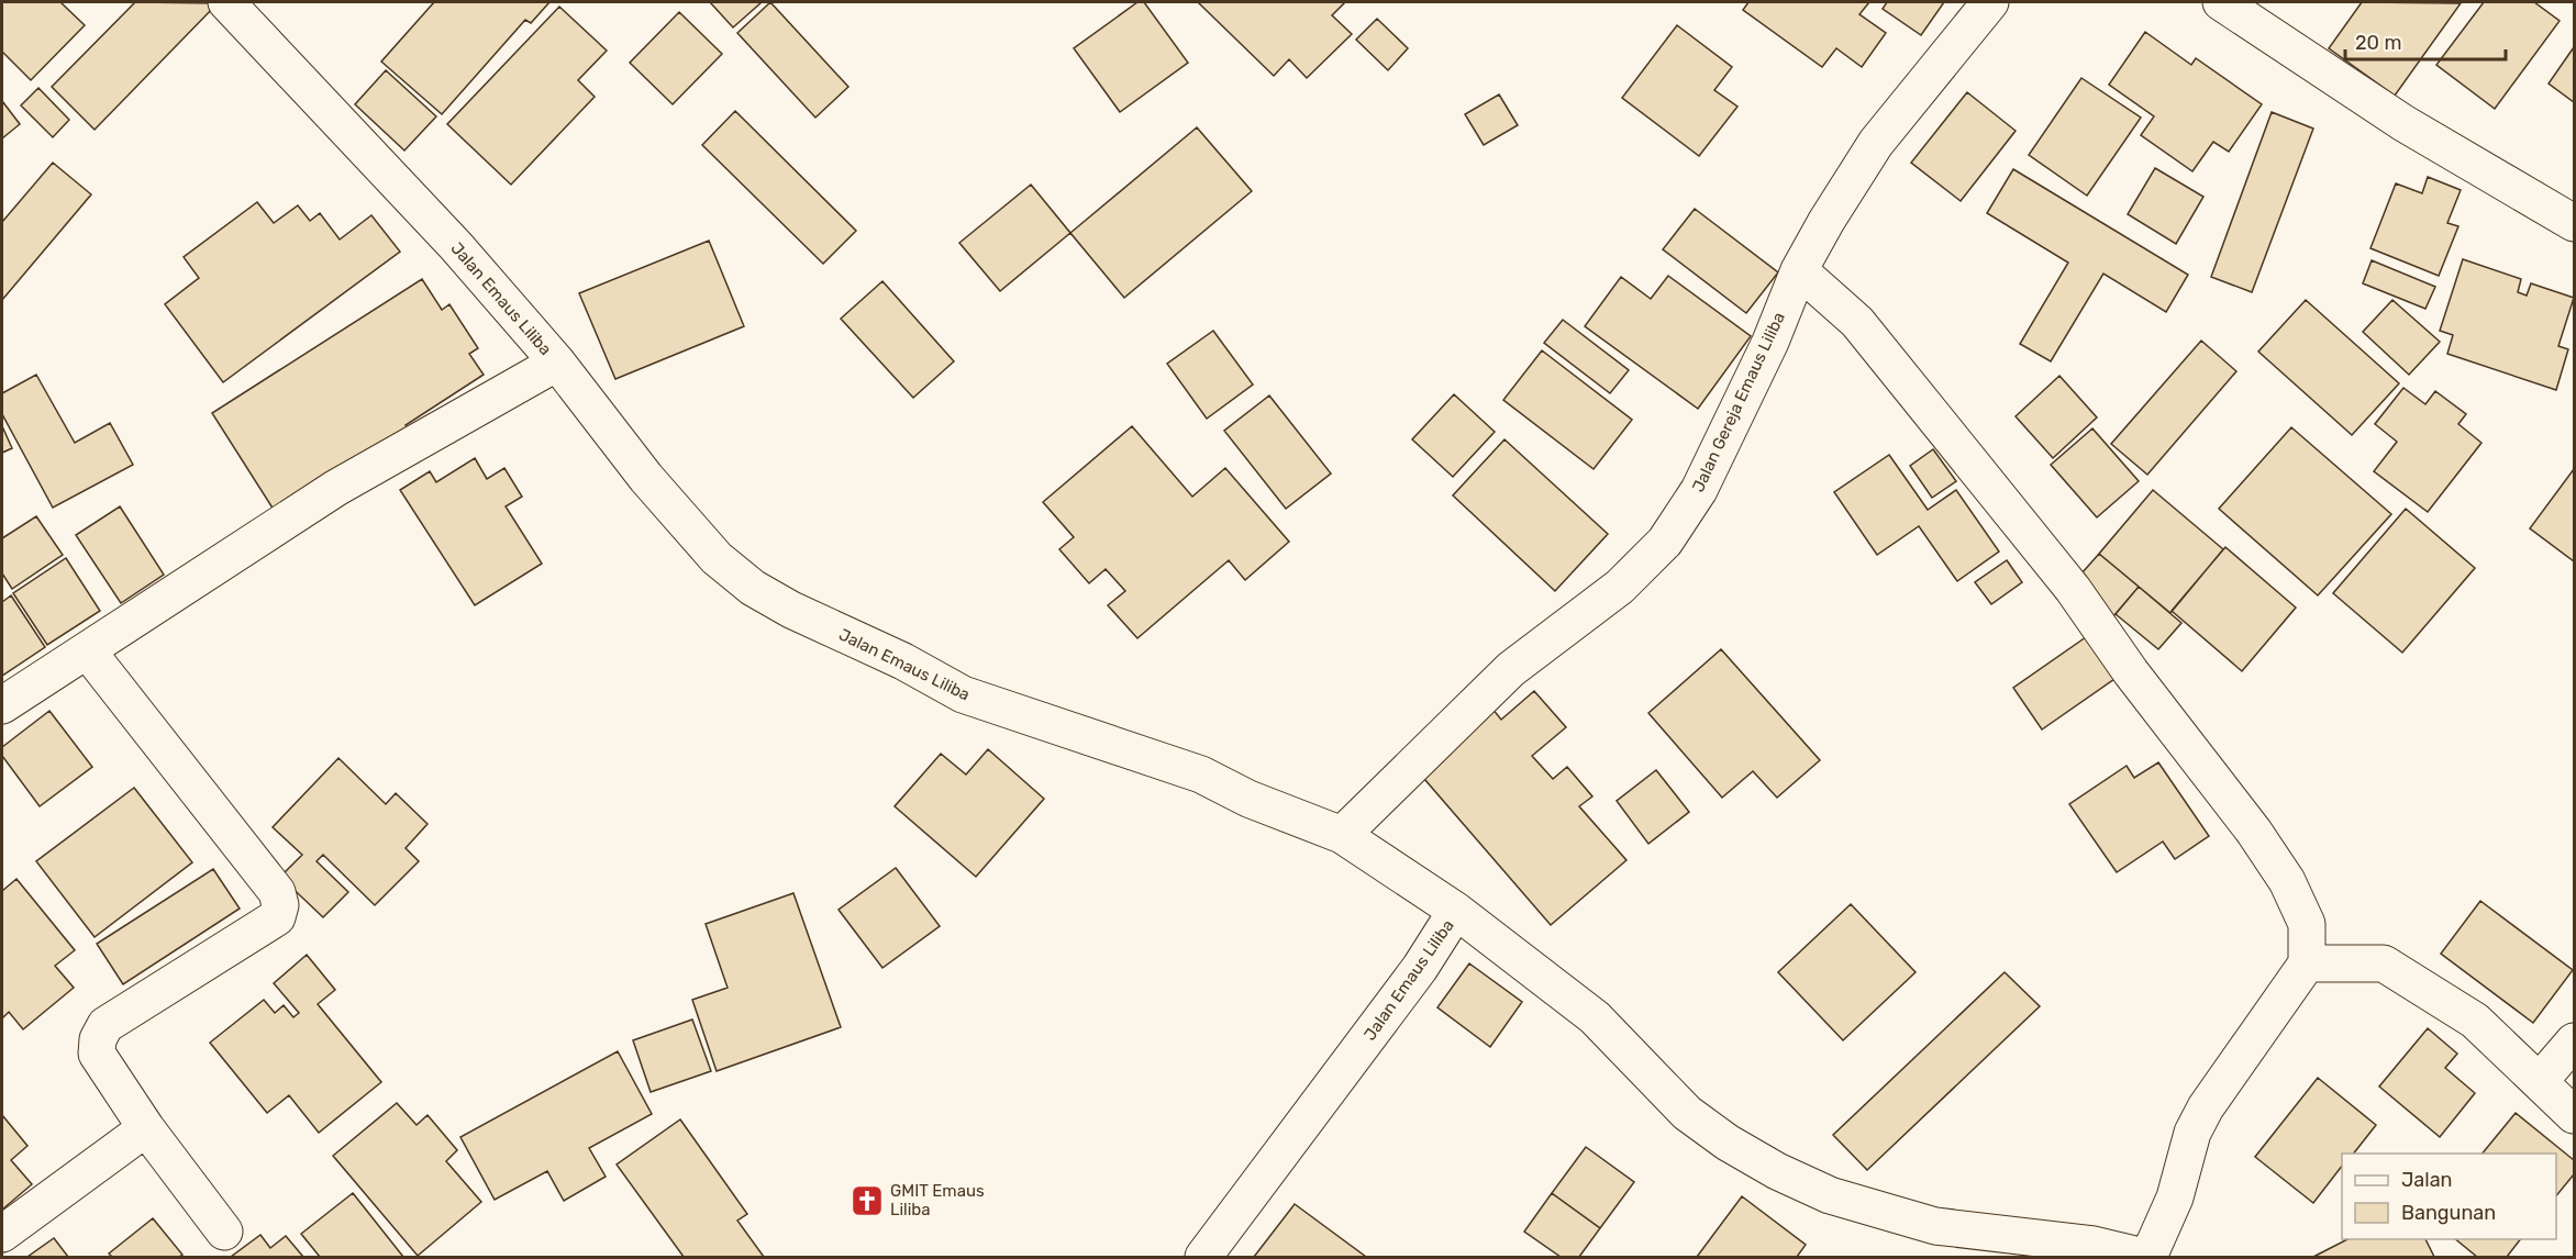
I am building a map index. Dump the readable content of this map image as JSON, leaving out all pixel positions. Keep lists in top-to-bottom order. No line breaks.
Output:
{"streets":{"street":["Jalan Emaus Liliba","Jalan Gereja Emaus Liliba"]},"crossings":[["Jalan Emaus Liliba","Jalan Gereja Emaus Liliba"]],"places":{"church":["GMIT Emaus Liliba"]},"legend":["Jalan","Bangunan"],"scale_bar":"20 m"}
